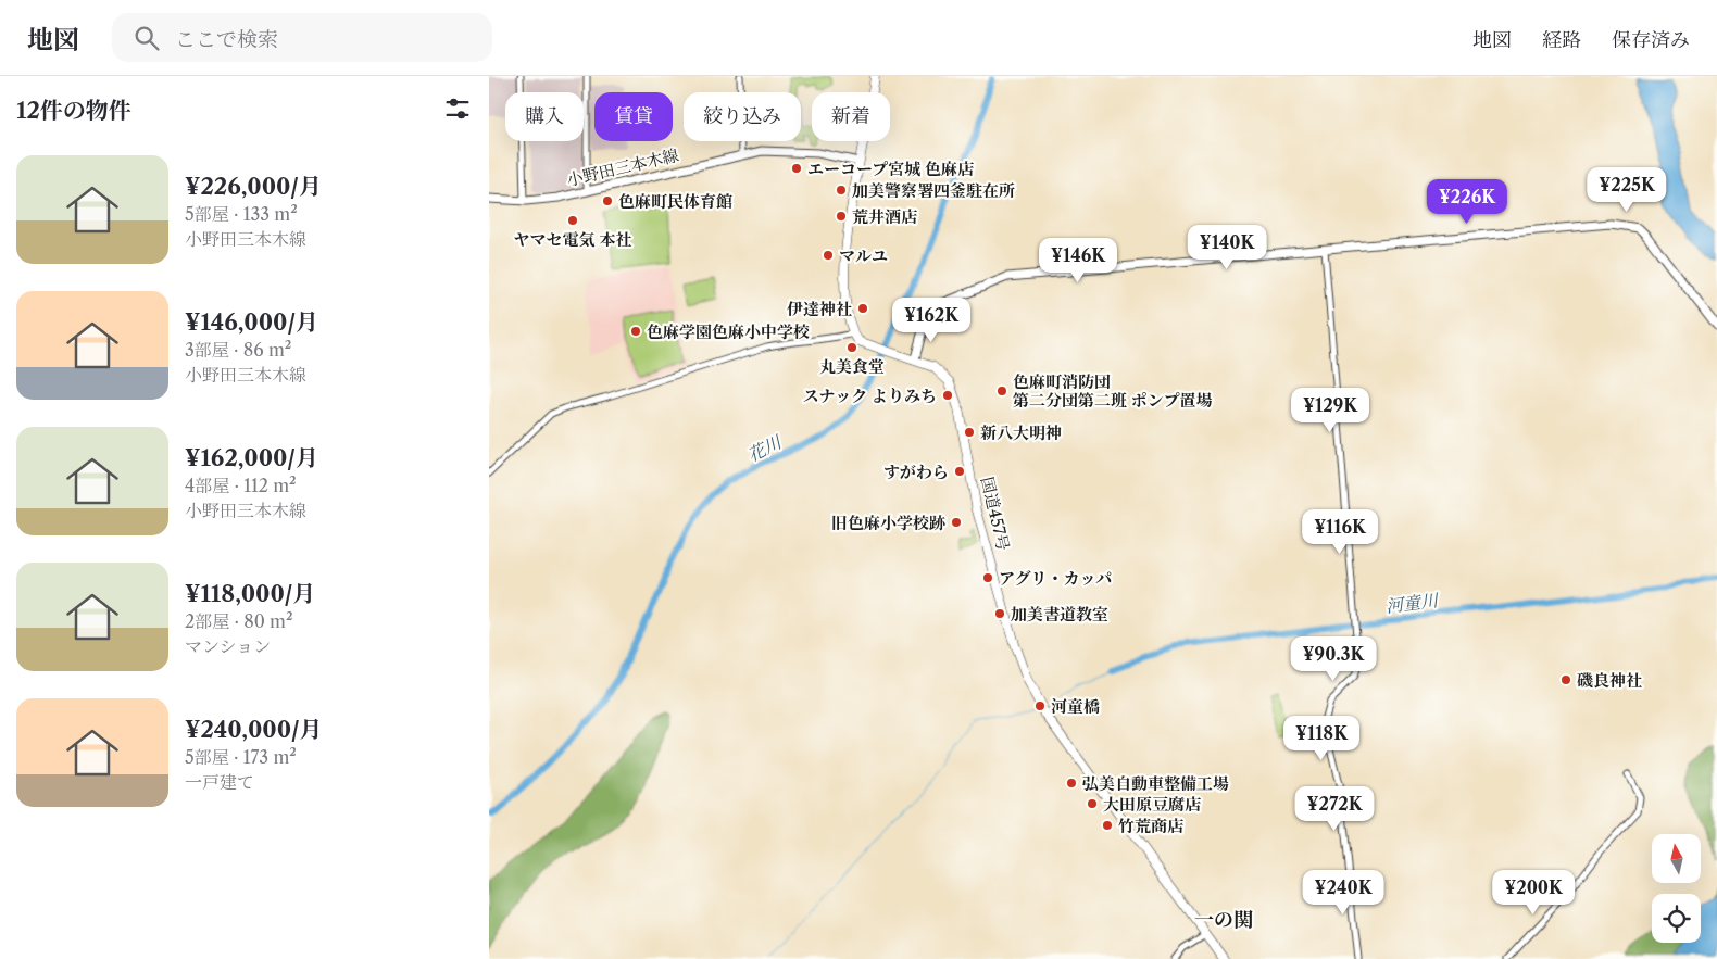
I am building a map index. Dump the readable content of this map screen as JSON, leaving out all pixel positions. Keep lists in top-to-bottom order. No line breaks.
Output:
{"streets":{"highway":["国道457号"],"main road":["小野田三本木線"]},"districts":["一の関"],"water":["花川","河童川"],"places":["エーコープ宮城 色麻店","加美警察署四釜駐在所","色麻町民体育館","荒井酒店","ヤマセ電気 本社","マルユ","伊達神社","色麻学園色麻小中学校","丸美食堂","色麻町消防団 第二分団第二班 ポンプ置場","スナック よりみち","新八大明神","すがわら","旧色麻小学校跡","アグリ・カッパ","加美書道教室","磯良神社","河童橋","弘美自動車整備工場","大田原豆腐店","竹荒商店"],"north":"top","page":{"header":"地図","search":"ここで検索","nav":["地図","経路","保存済み"],"heading":"12件の物件","chip":["購入","賃貸","絞り込み","新着"],"list":[{"name":"¥226,000/月","note":"5部屋 · 133 m² · 小野田三本木線"},{"name":"¥146,000/月","note":"3部屋 · 86 m² · 小野田三本木線"},{"name":"¥162,000/月","note":"4部屋 · 112 m² · 小野田三本木線"},{"name":"¥118,000/月","note":"2部屋 · 80 m² · マンション"},{"name":"¥240,000/月","note":"5部屋 · 173 m² · 一戸建て"}],"price":["¥225K","¥226K","¥140K","¥146K","¥162K","¥129K","¥116K","¥90.3K","¥118K","¥272K","¥240K","¥200K"]}}
